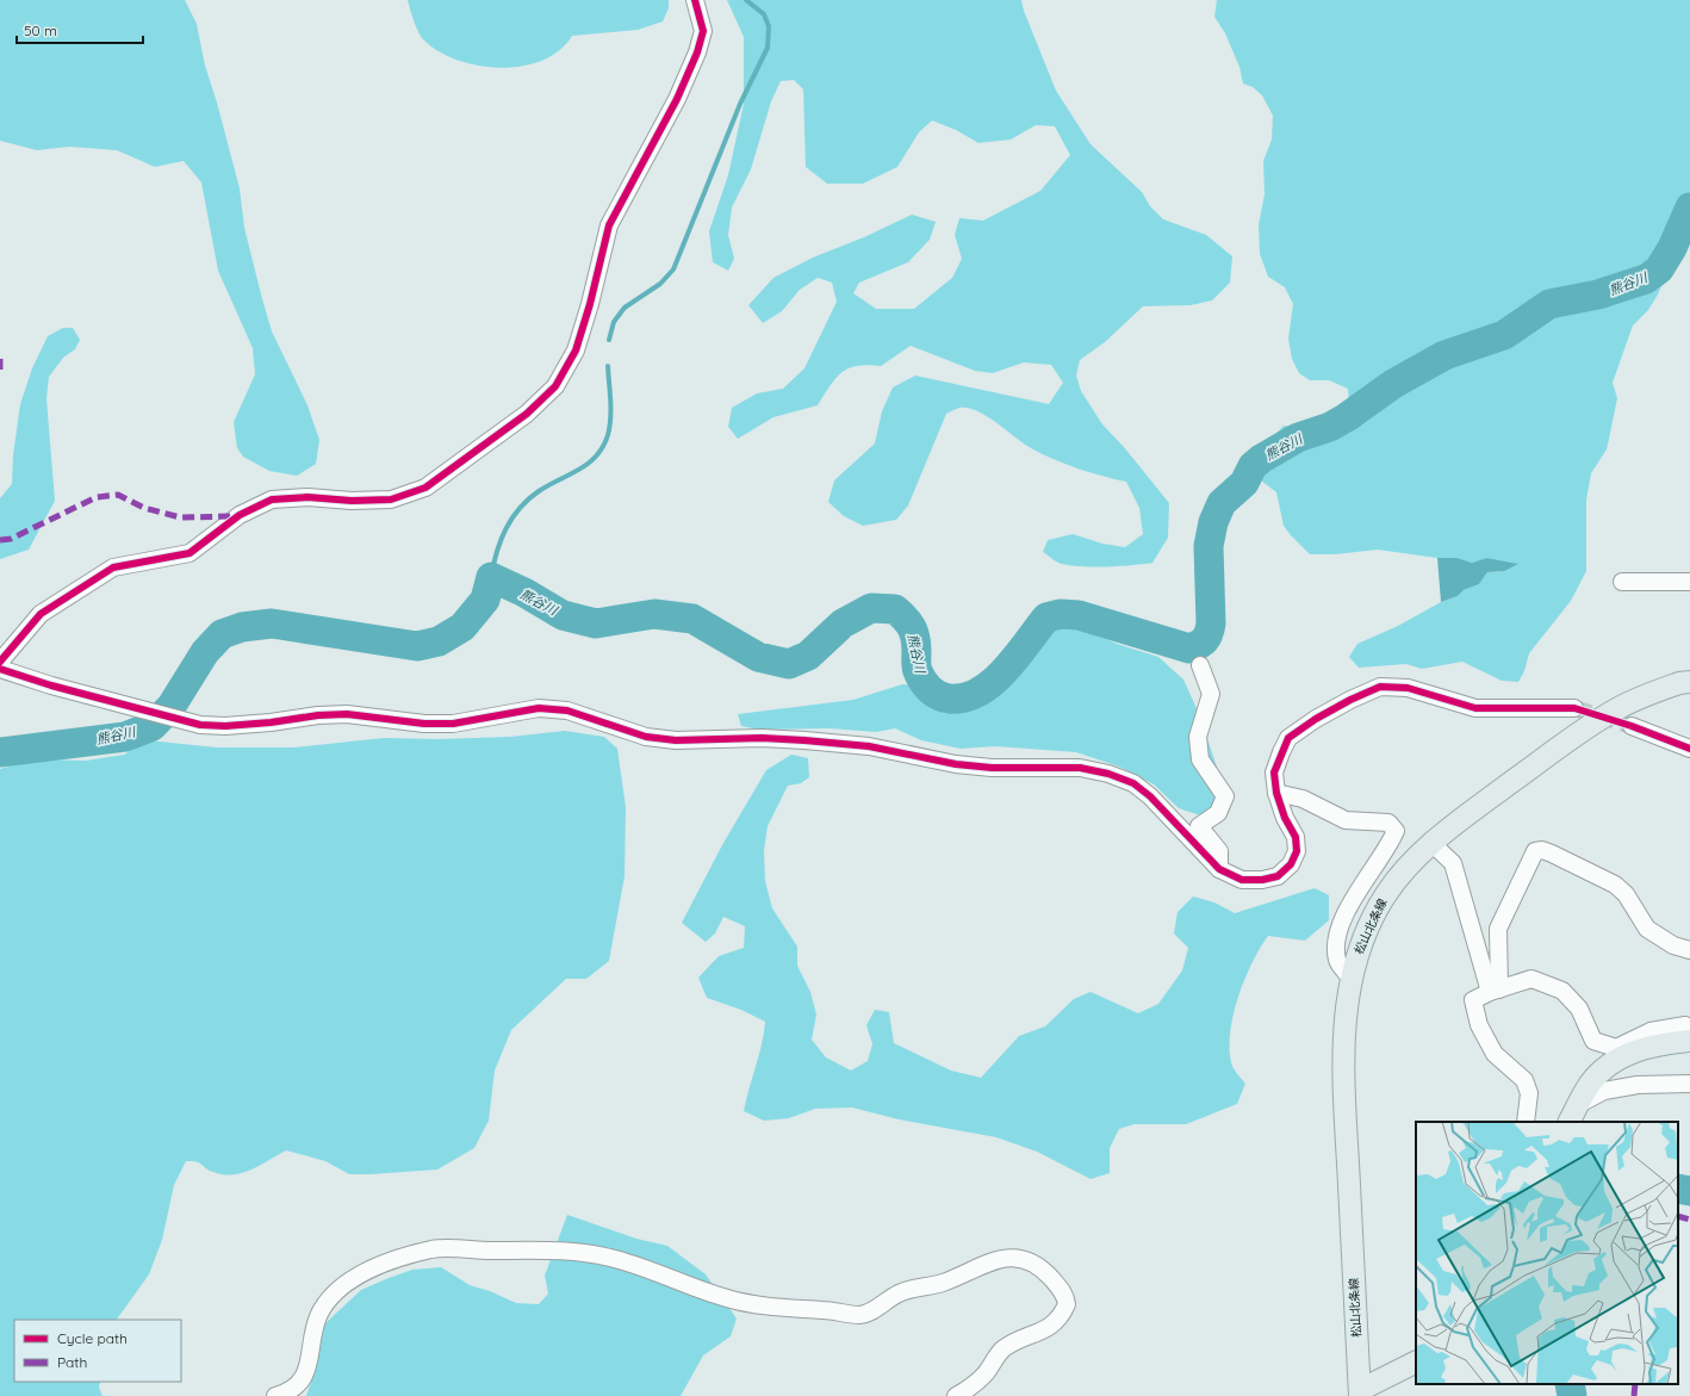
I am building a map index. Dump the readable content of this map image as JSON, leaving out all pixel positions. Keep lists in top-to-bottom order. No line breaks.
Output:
{"streets":{"main road":["松山北条線"]},"water":["熊谷川"],"legend":["Cycle path","Path"],"scale_bar":"50 m"}
